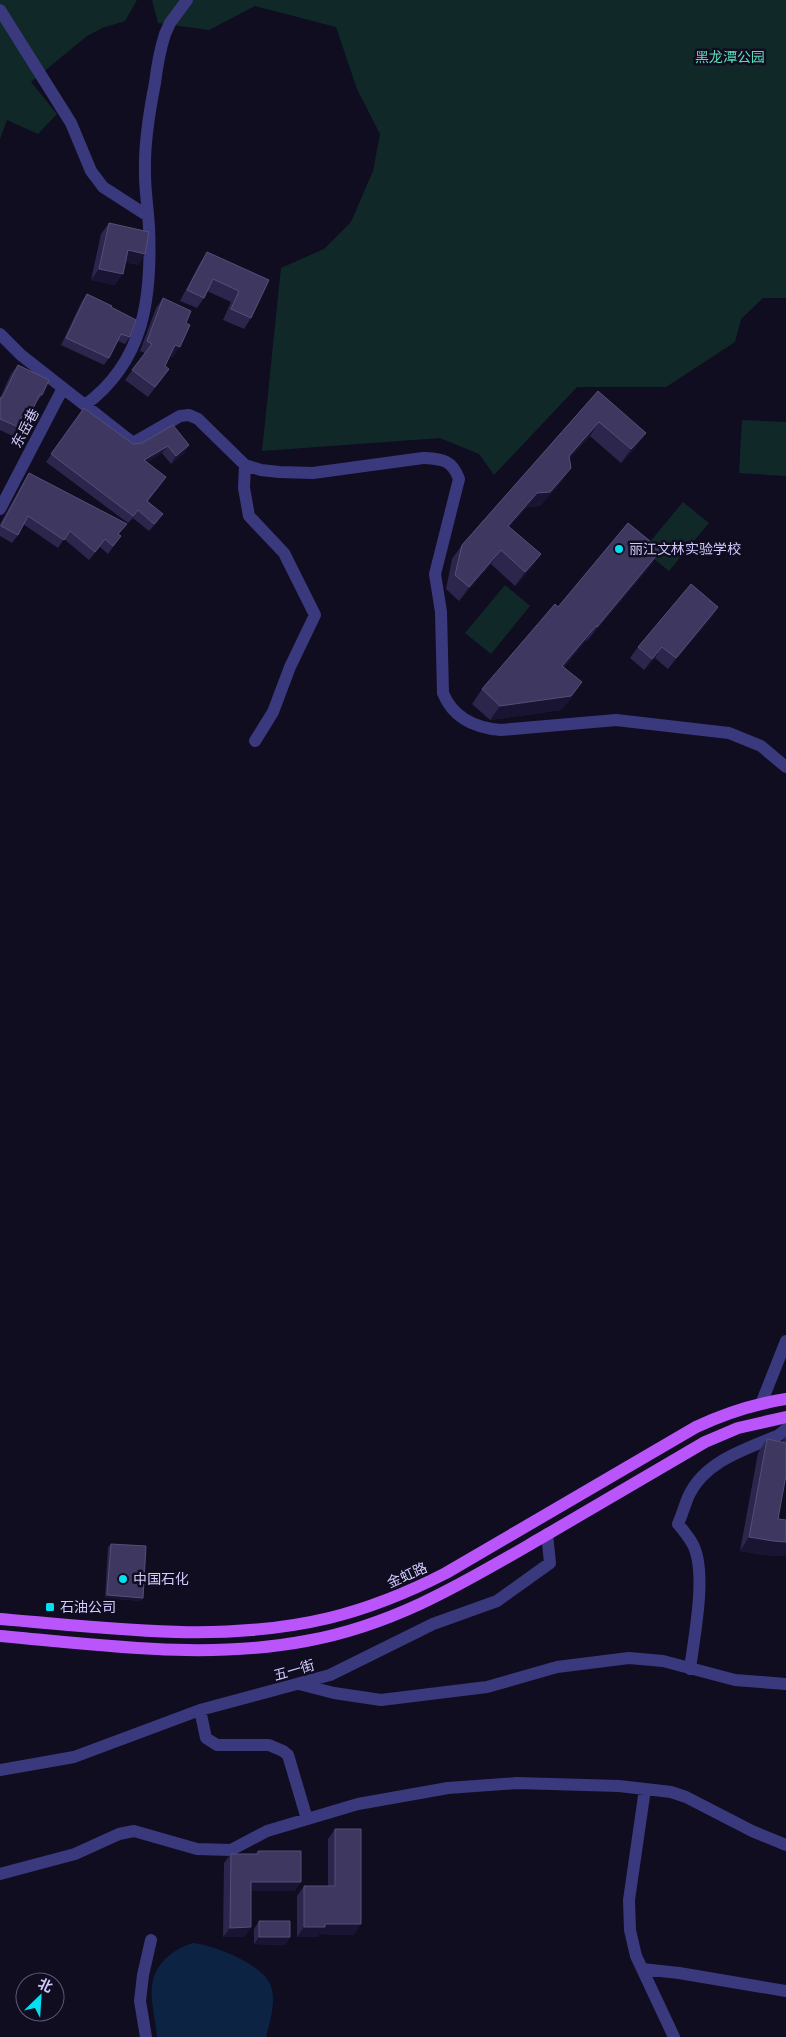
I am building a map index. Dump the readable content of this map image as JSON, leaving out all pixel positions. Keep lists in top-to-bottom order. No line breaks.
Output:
{"streets":{"main road":["金虹路"],"street":["东岳巷","五一街"]},"parks":["黑龙潭公园"],"places":{"other":["丽江文林实验学校","中国石化"],"transit":["石油公司"]},"north":"top right"}
